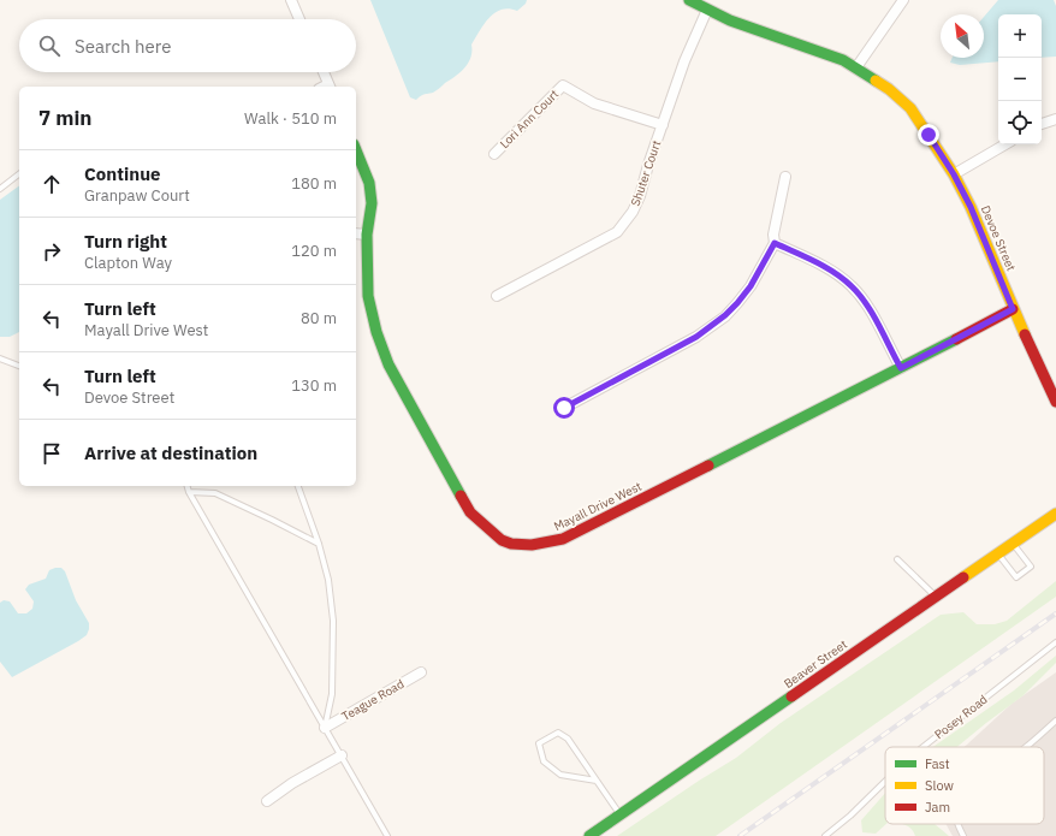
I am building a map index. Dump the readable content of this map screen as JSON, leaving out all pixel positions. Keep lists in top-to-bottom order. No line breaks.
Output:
{"streets":{"street":["Lori Ann Court","Shuter Court","Devoe Street","Mayall Drive West","Beaver Street","Teague Road"],"lane":["Posey Road"]},"crossings":[["Lori Ann Court","Shuter Court"],["Shuter Court","Devoe Street"],["Devoe Street","Mayall Drive West"]],"legend":["Fast","Slow","Jam"],"north":"top left","page":{"map_buttons":["+","−"],"search":"Search here","heading":["7 min","Walk · 510 m"],"list":[["Continue","Granpaw Court","180 m"],["Turn right","Clapton Way","120 m"],["Turn left","Mayall Drive West","80 m"],["Turn left","Devoe Street","130 m"],"Arrive at destination"]}}
